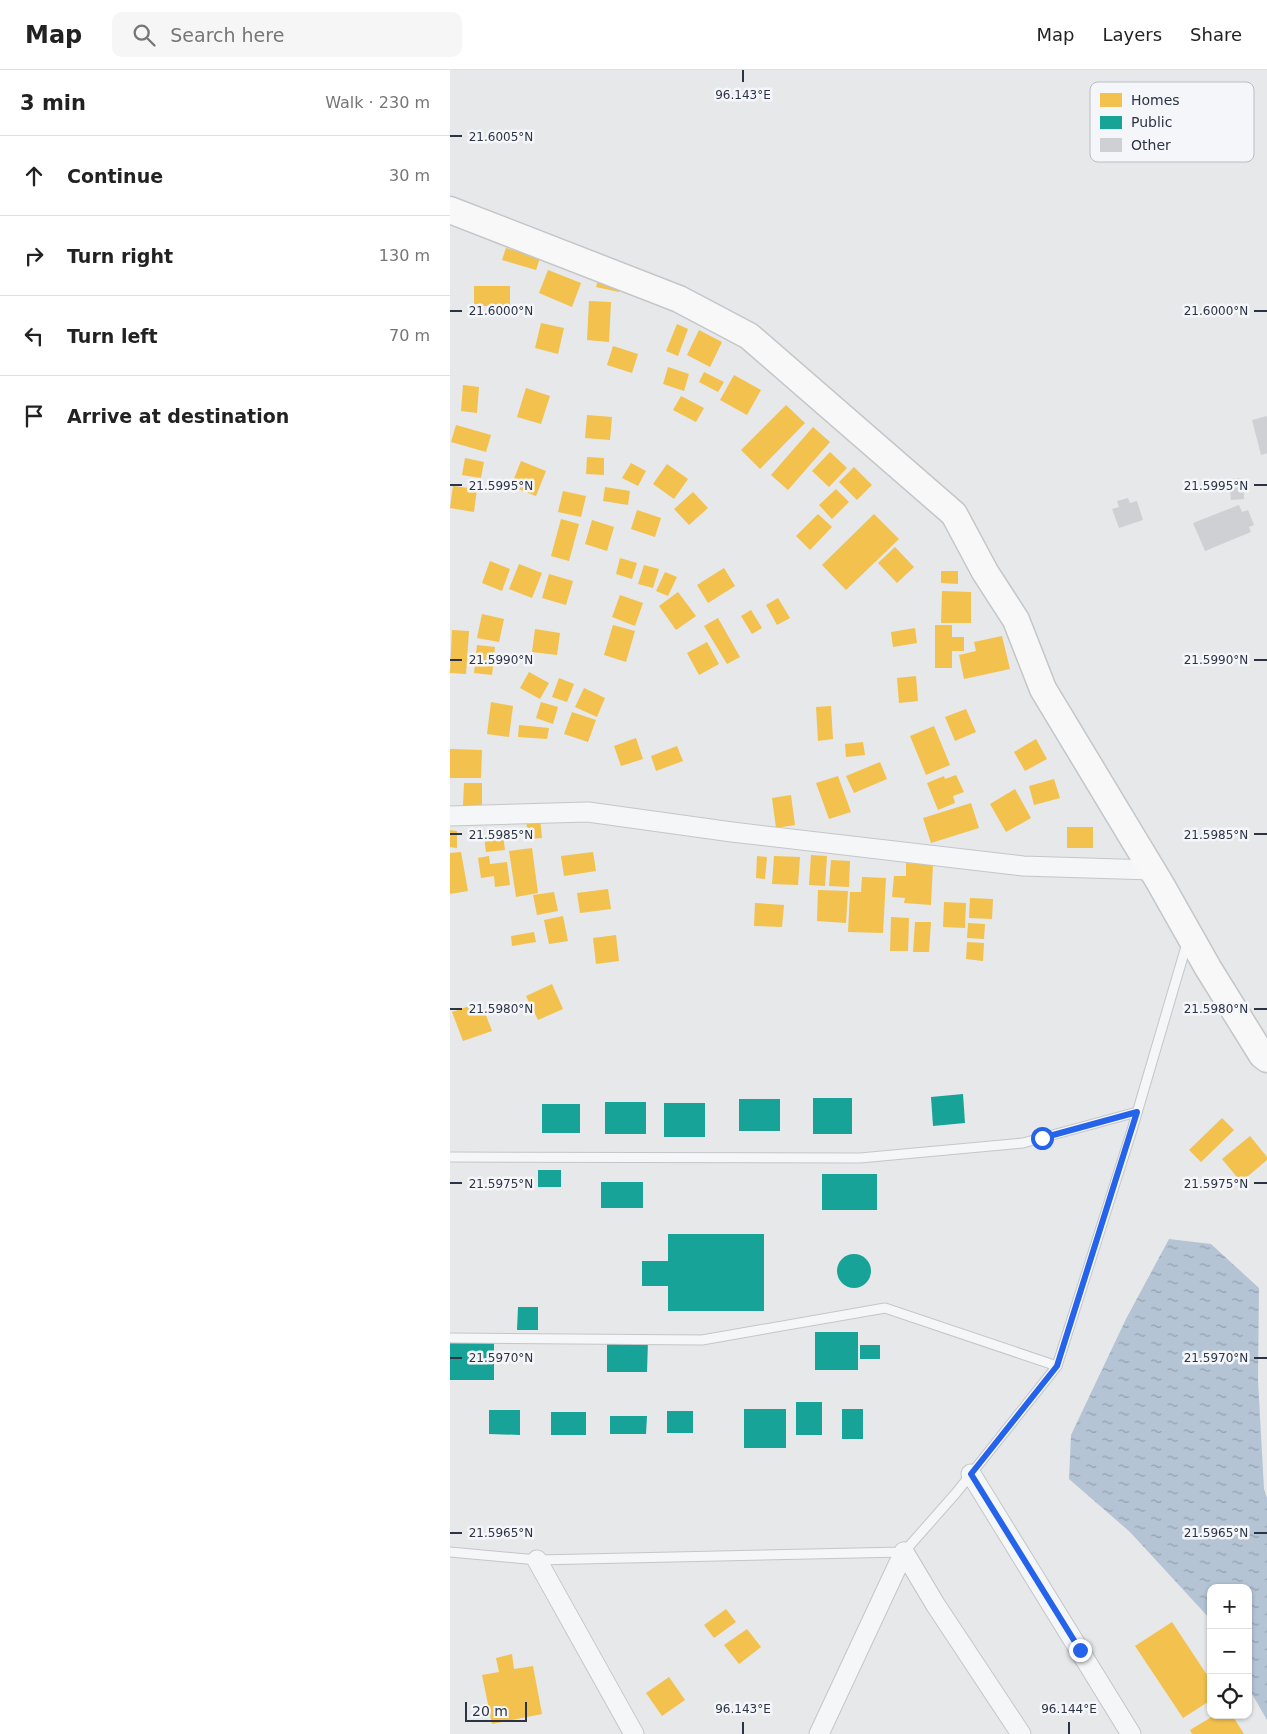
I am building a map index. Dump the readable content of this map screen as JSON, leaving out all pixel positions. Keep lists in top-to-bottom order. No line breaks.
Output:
{"legend":["Homes","Public","Other"],"scale_bar":"20 m","page":{"header":"Map","search":"Search here","nav":["Map","Layers","Share"],"heading":["3 min","Walk · 230 m"],"list":[["Continue","30 m"],["Turn right","130 m"],["Turn left","70 m"],"Arrive at destination"],"map_buttons":["+","−"],"scale":"20 m"},"coordinates":["96.143°E","21.6005°N","21.6000°N","21.5995°N","21.5990°N","21.5985°N","21.5980°N","21.5975°N","21.5970°N","21.5965°N","96.144°E"]}
